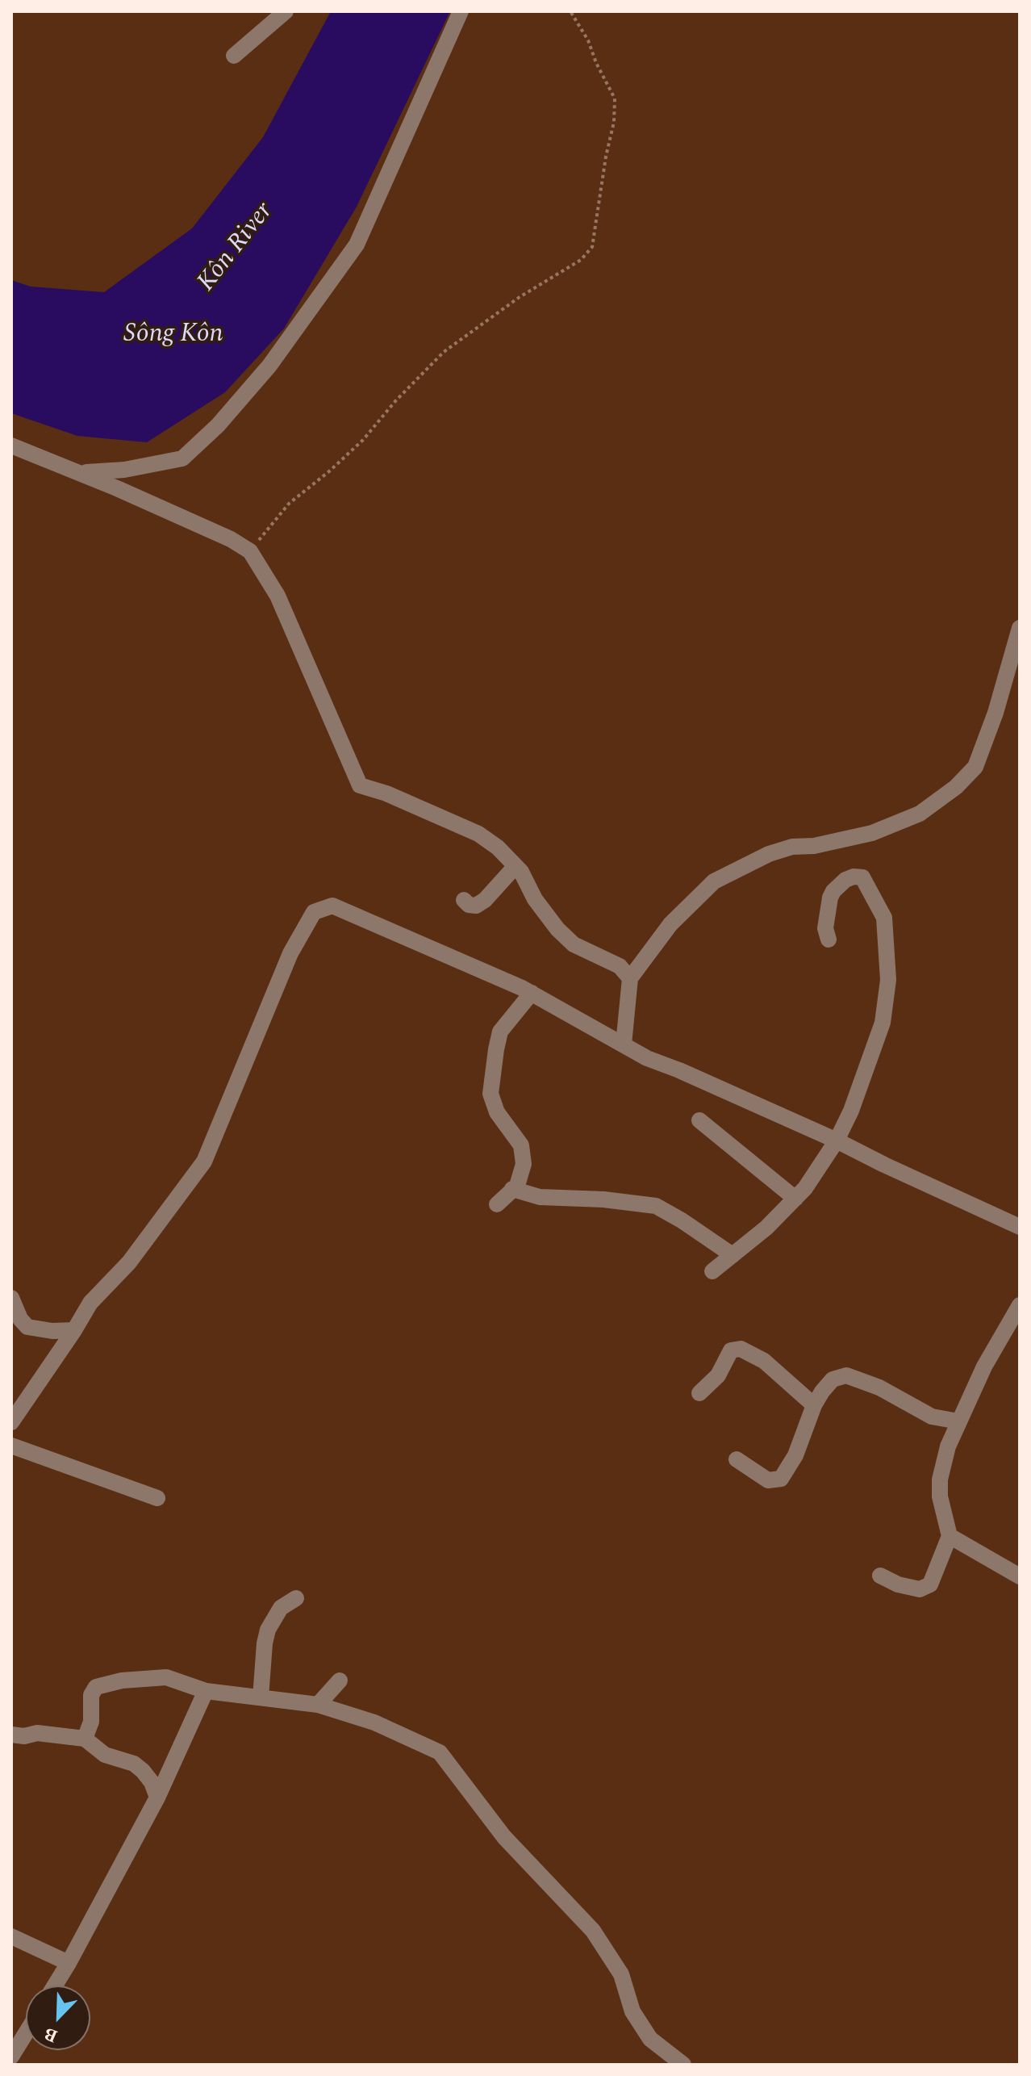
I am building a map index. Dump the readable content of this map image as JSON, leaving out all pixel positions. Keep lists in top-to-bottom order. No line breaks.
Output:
{"water":["Kôn River","Sông Kôn"],"north":"bottom left"}
